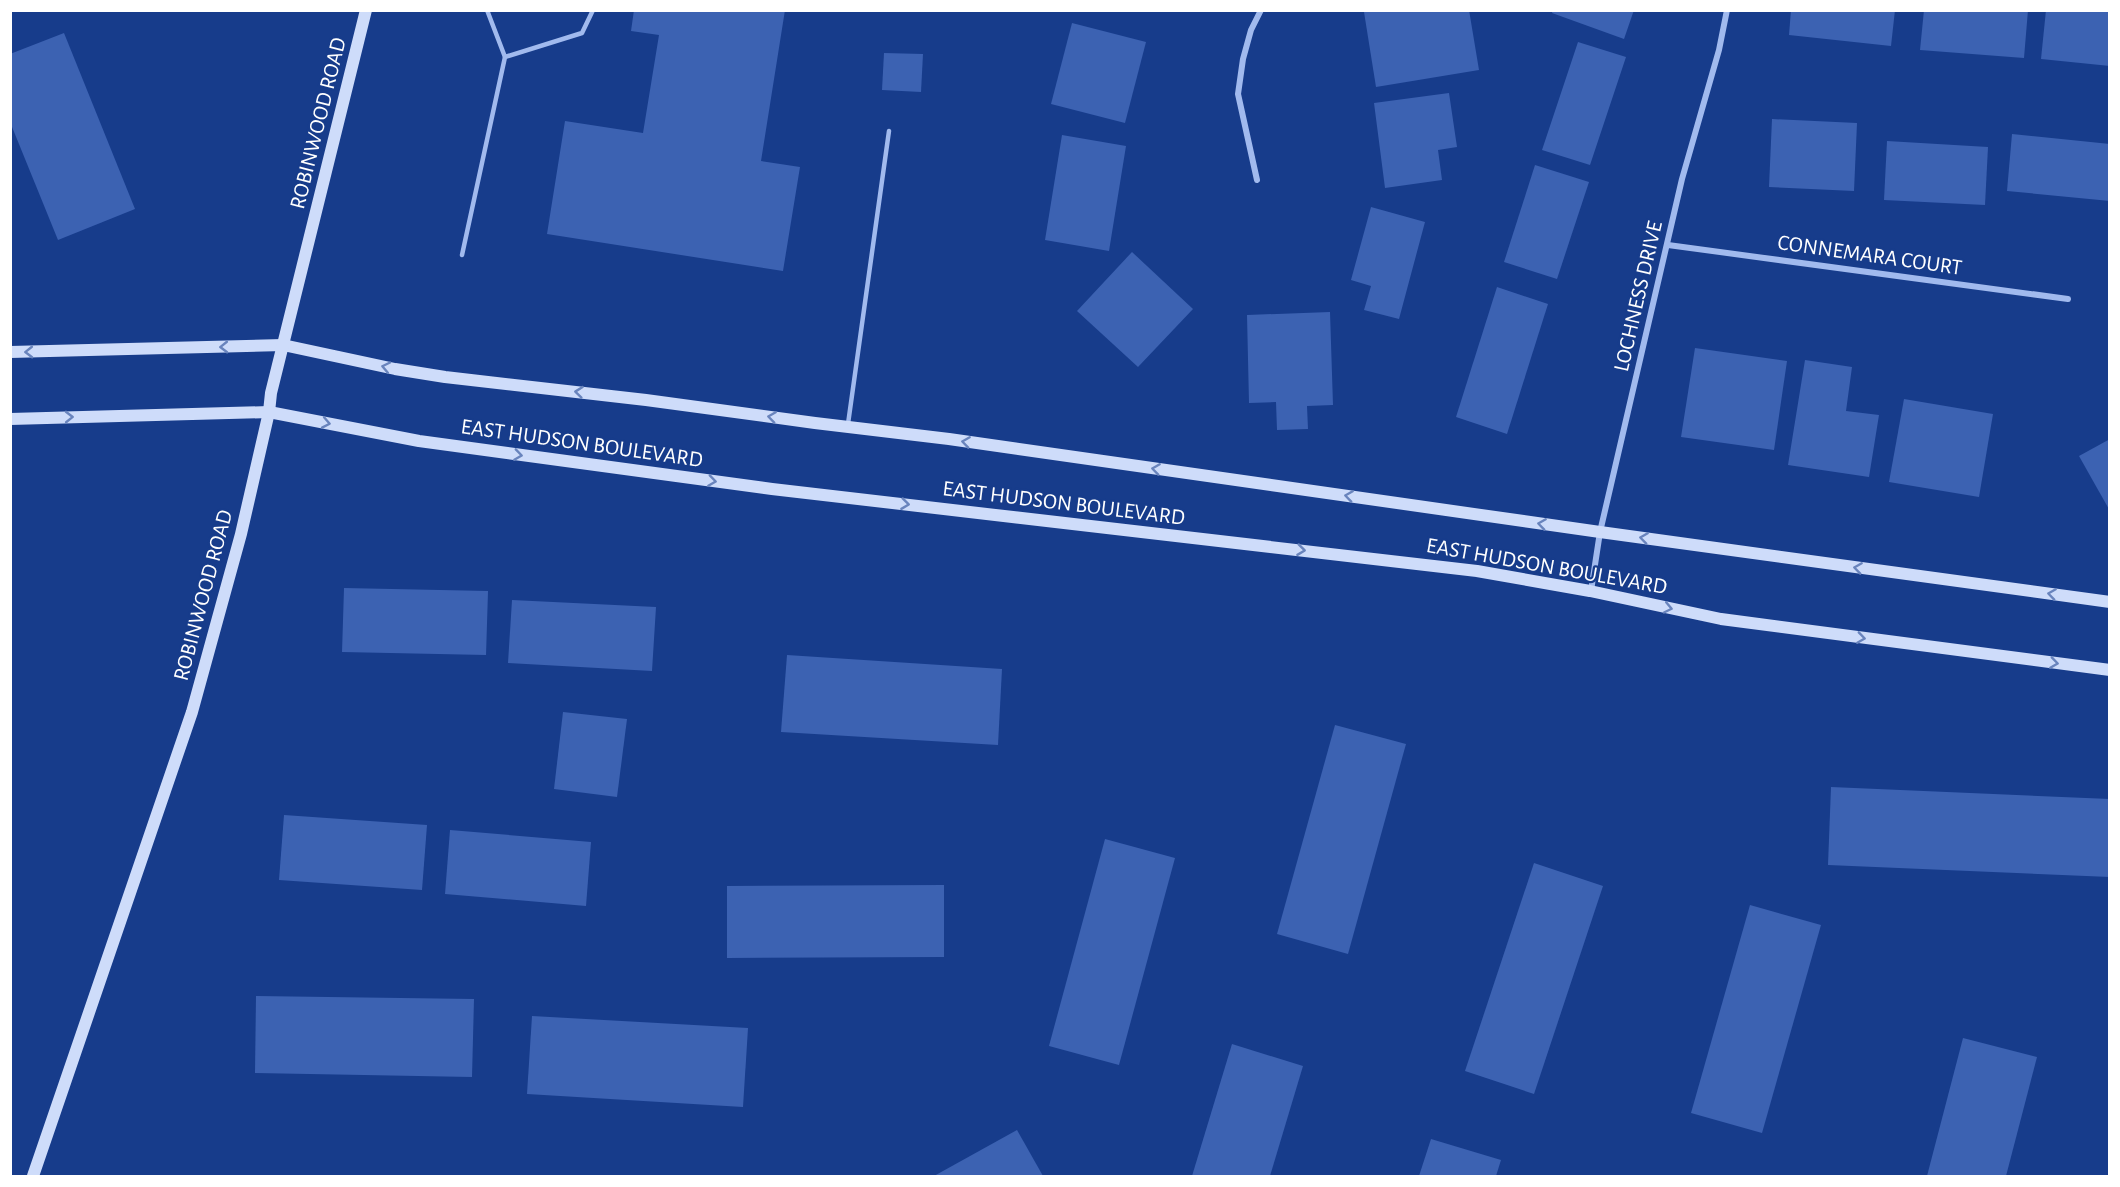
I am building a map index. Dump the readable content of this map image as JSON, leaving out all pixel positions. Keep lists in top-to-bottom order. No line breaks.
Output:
{"streets":{"main road":["ROBINWOOD ROAD","EAST HUDSON BOULEVARD"],"street":["CONNEMARA COURT","LOCHNESS DRIVE"]},"crossings":[["ROBINWOOD ROAD","EAST HUDSON BOULEVARD"],["CONNEMARA COURT","LOCHNESS DRIVE"],["LOCHNESS DRIVE","EAST HUDSON BOULEVARD"]]}
